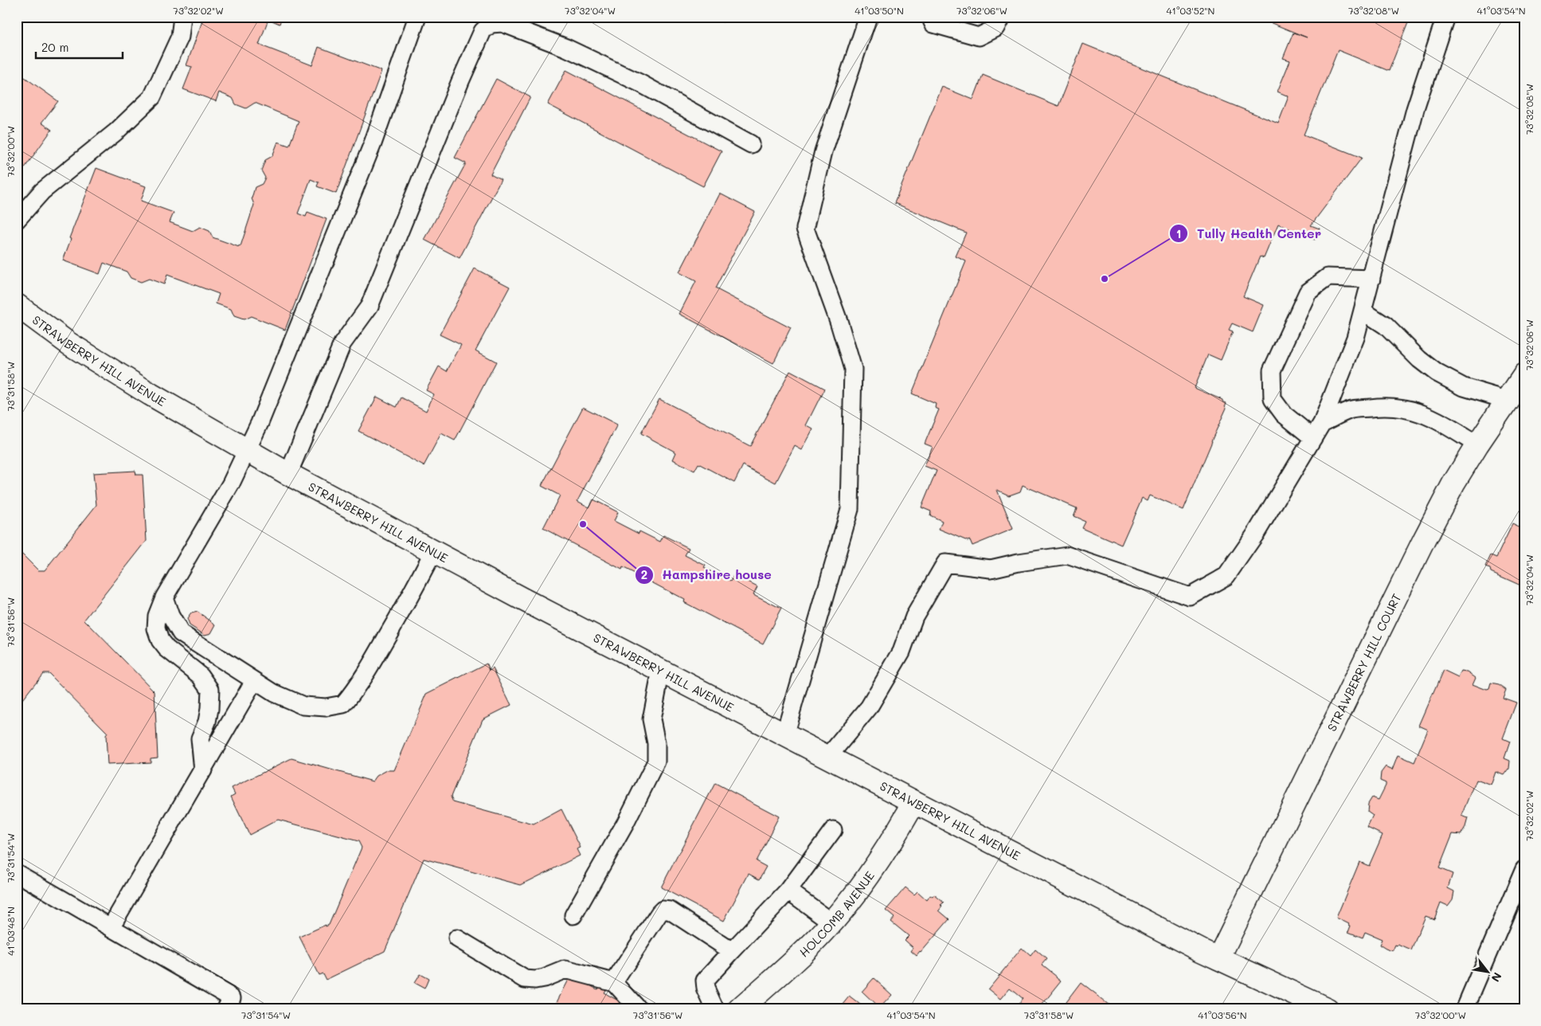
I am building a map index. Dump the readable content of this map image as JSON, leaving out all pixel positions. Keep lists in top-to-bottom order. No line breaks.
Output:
{"streets":{"main road":["STRAWBERRY HILL AVENUE","STRAWBERRY HILL COURT","HOLCOMB AVENUE"]},"crossings":[["STRAWBERRY HILL AVENUE","STRAWBERRY HILL COURT"],["STRAWBERRY HILL AVENUE","HOLCOMB AVENUE"]],"places":["Tully Health Center","Hampshire house"],"scale_bar":"20 m","north":"bottom right","coordinates":["73°32'02\"W","73°32'04\"W","41°03'50\"N","73°32'06\"W","41°03'52\"N","73°32'08\"W","41°03'54\"N","73°32'00\"W","73°31'58\"W","73°31'56\"W","73°31'54\"W","41°03'48\"N","41°03'56\"N"]}
